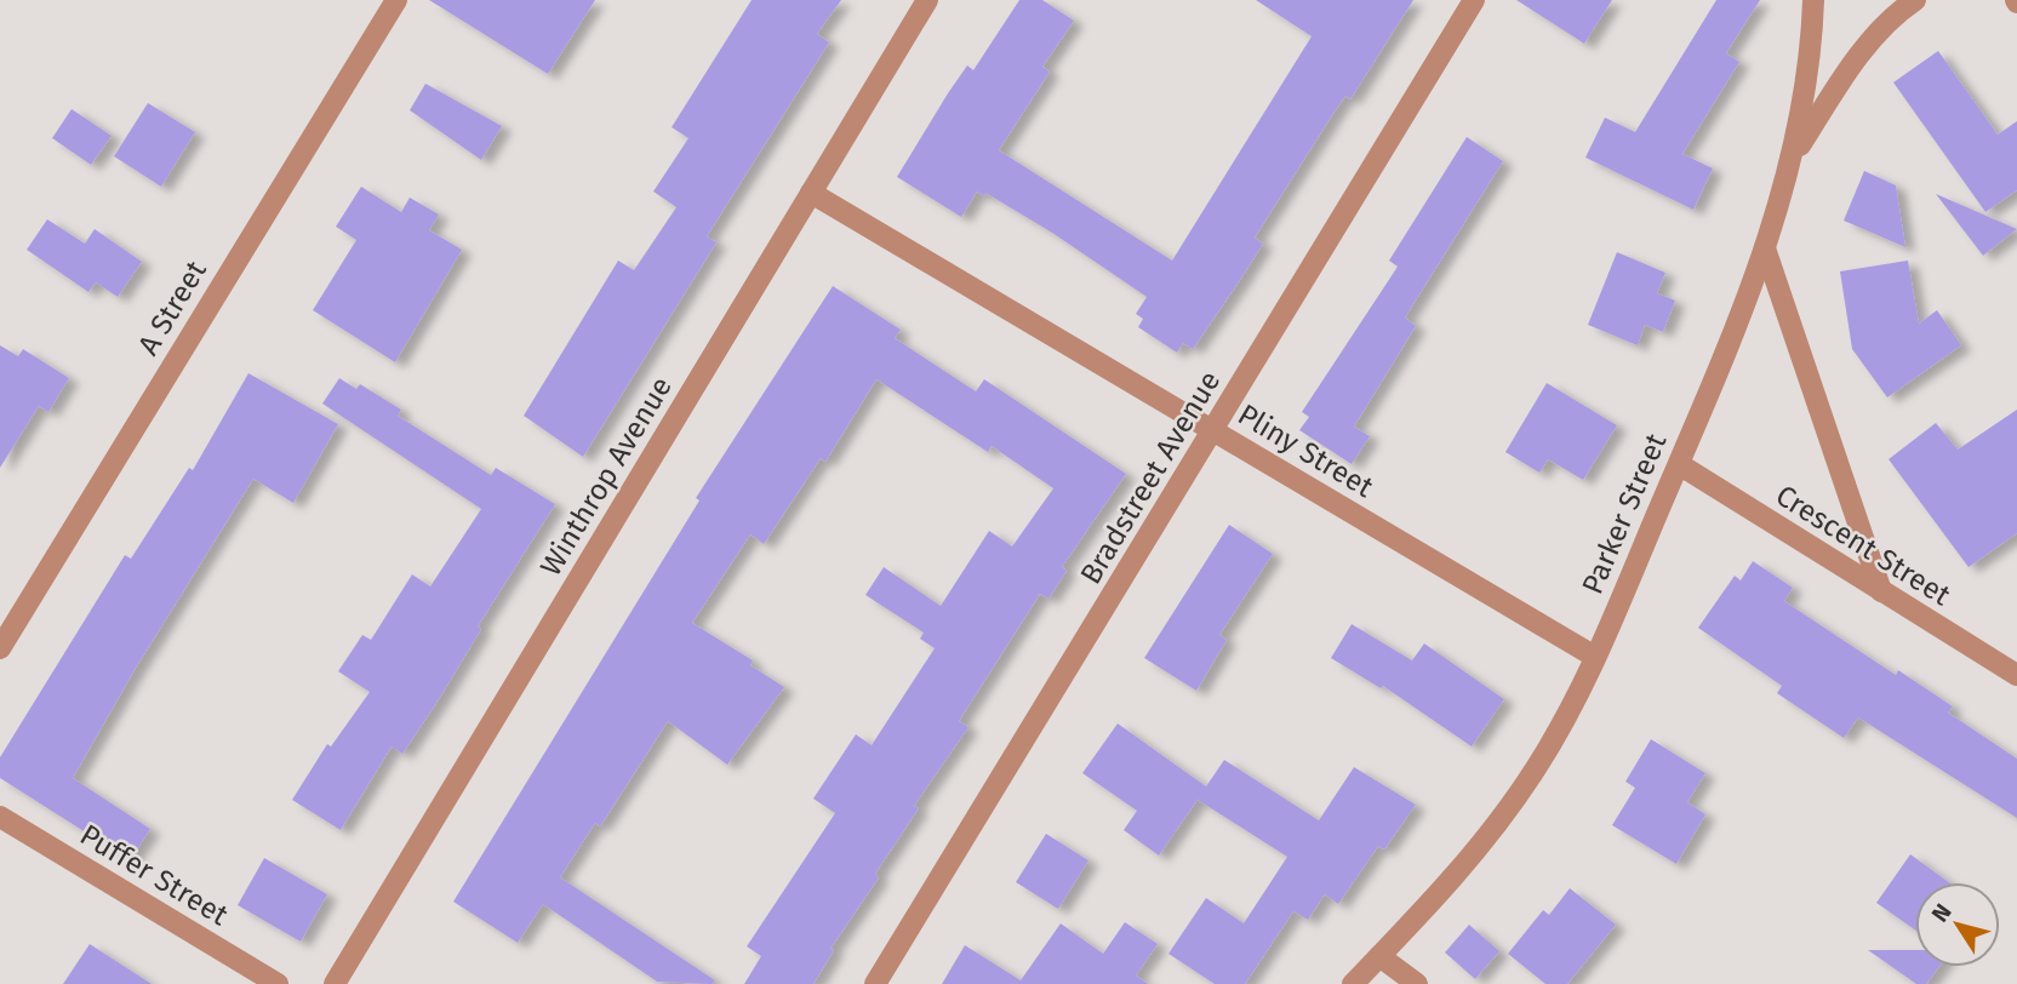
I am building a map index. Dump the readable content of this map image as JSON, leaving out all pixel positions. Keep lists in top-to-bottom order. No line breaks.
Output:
{"streets":{"street":["A Street","Pliny Street","Winthrop Avenue","Bradstreet Avenue","Parker Street","Crescent Street","Puffer Street"]},"crossings":[["Pliny Street","Winthrop Avenue"],["Pliny Street","Bradstreet Avenue"],["Pliny Street","Parker Street"],["Parker Street","Crescent Street"]],"north":"top left"}
